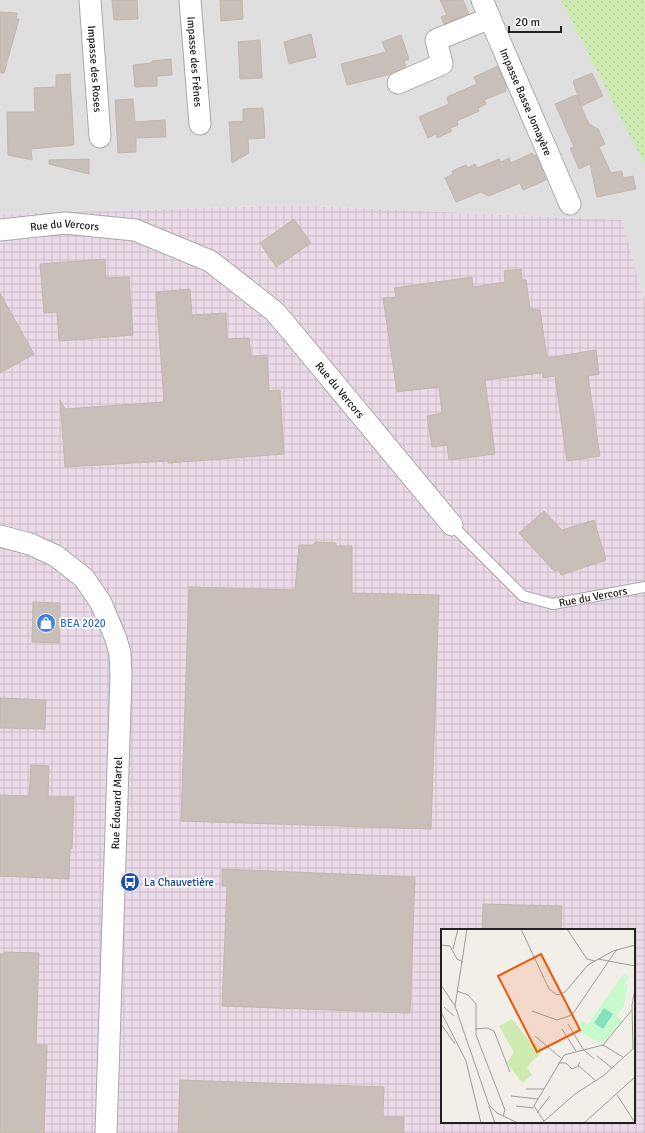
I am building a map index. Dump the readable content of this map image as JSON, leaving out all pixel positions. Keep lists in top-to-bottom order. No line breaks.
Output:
{"streets":{"street":["Impasse des Frênes","Impasse des Roses","Impasse Basse Jomayère","Rue du Vercors","Rue Édouard Martel"]},"places":{"shop":["BEA 2020"],"bus stop":["La Chauvetière"]},"scale_bar":"20 m"}
